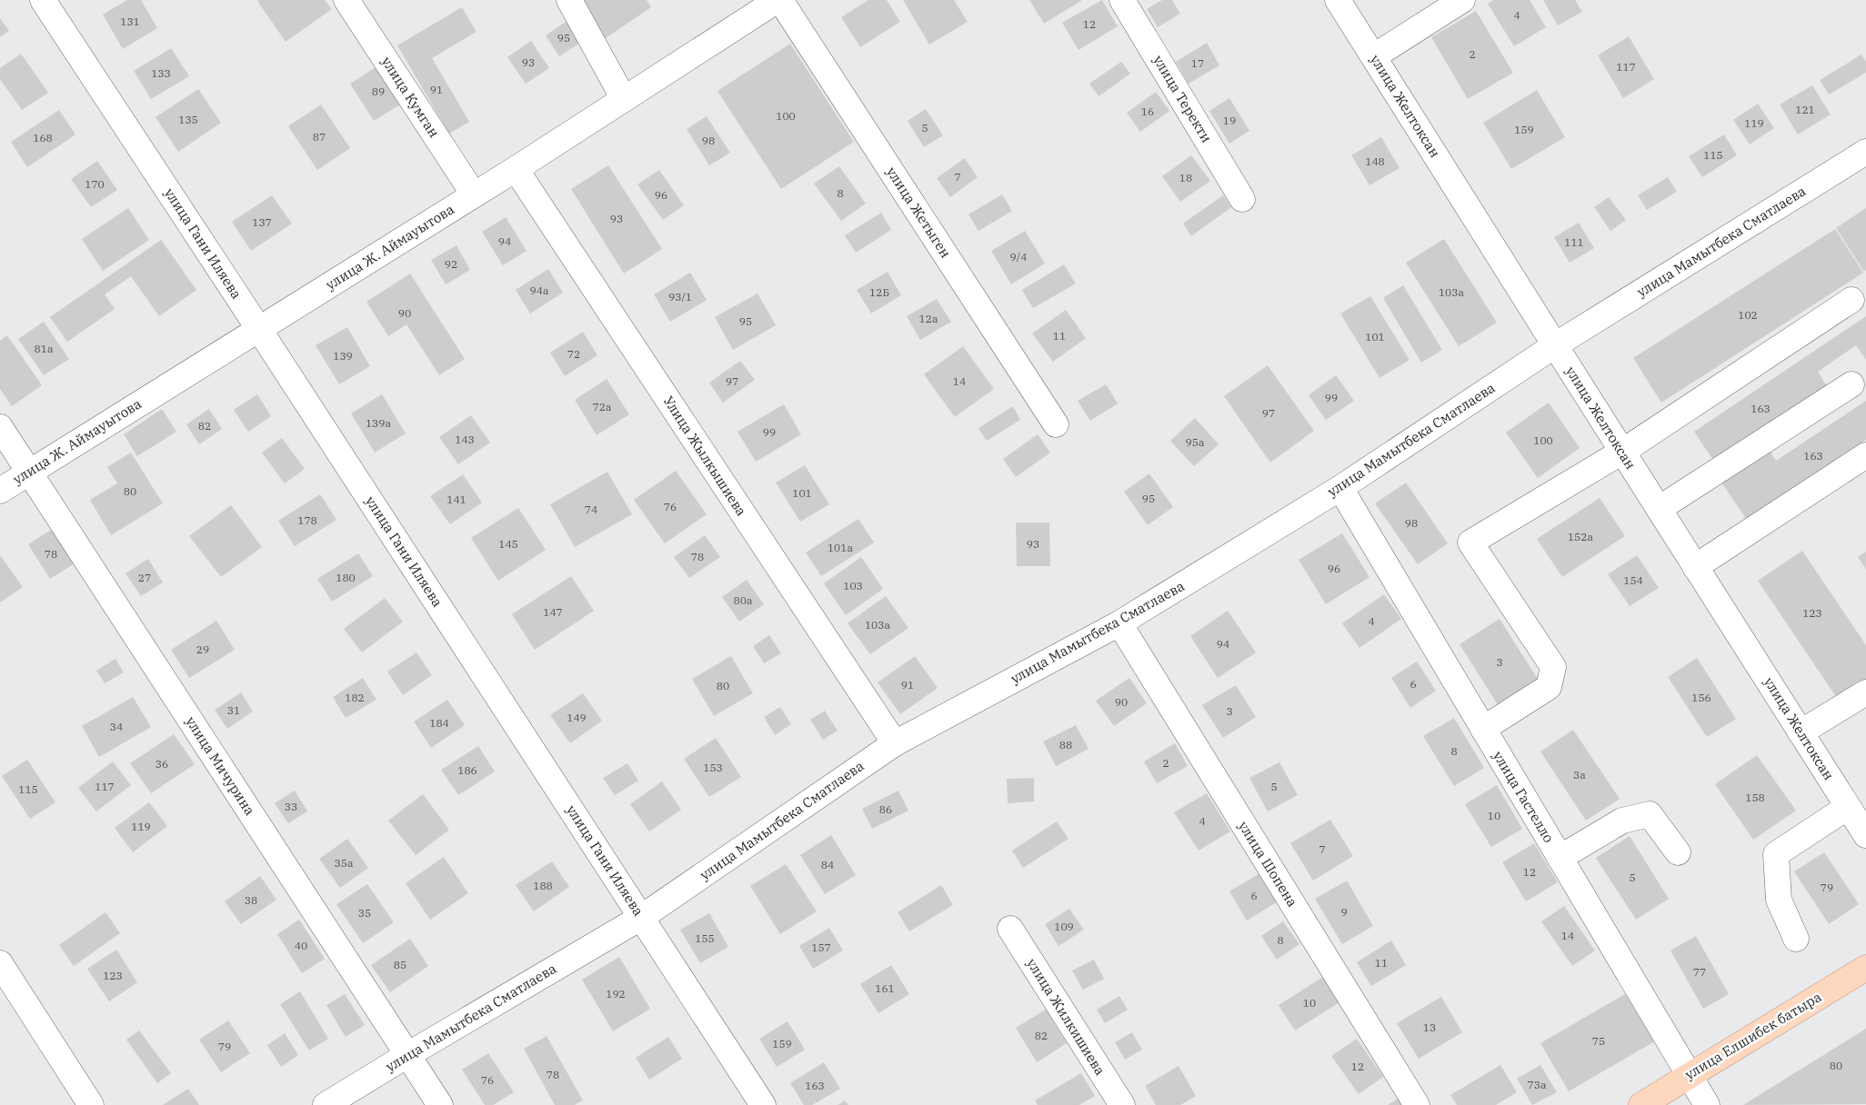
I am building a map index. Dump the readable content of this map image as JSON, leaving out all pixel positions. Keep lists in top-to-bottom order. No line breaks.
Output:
{"streets":{"main road":["улица Елшибек батыра"],"street":["улица Кумган","улица Теректи","улица Желтоксан","улица Жетыген","улица Мамытбека Сматлаева","улица Гани Иляева","улица Ж. Аймауытова","Улица Жылкышиева","улица Мичурина","улица Гастелло","улица Шопена","улица Жилкишиева"]},"crossings":[["улица Кумган","улица Ж. Аймауытова"],["улица Желтоксан","улица Мамытбека Сматлаева"],["улица Жетыген","улица Ж. Аймауытова"],["улица Мамытбека Сматлаева","улица Гани Иляева"],["улица Мамытбека Сматлаева","Улица Жылкышиева"],["улица Мамытбека Сматлаева","улица Мичурина"],["улица Мамытбека Сматлаева","улица Гастелло"],["улица Мамытбека Сматлаева","улица Шопена"],["улица Гани Иляева","улица Ж. Аймауытова"],["улица Ж. Аймауытова","Улица Жылкышиева"],["улица Ж. Аймауытова","улица Мичурина"],["улица Гастелло","улица Елшибек батыра"]],"house_numbers":["4","131","12","95","2","93","17","117","133","91","89","121","16","100","135","19","119","5","159","87","168","98","115","148","7","18","170","8","96","93","137","94","111","9/4","92","94а","12Б","103а","93/1","90","102","12а","95","11","101","81а","72","139","97","14","99","72а","163","97","139а","82","99","143","100","95а","163","80","101","95","141","76","74","178","98","152а","145","93","101а","78","78","96","27","180","154","103","80а","147","123","4","103а","94","29","3","6","91","80","182","156","90","31","3","149","184","34","88","8","2","36","153","186","3а","117","5","115","158","33","86","10","4","119","7","35а","84","12","5","188","79","6","38","9","35","109","14","155","8","40","157","11","85","77","123","161","192","10","13","82","75","159","79","80","12","78","76","73а","163"]}
